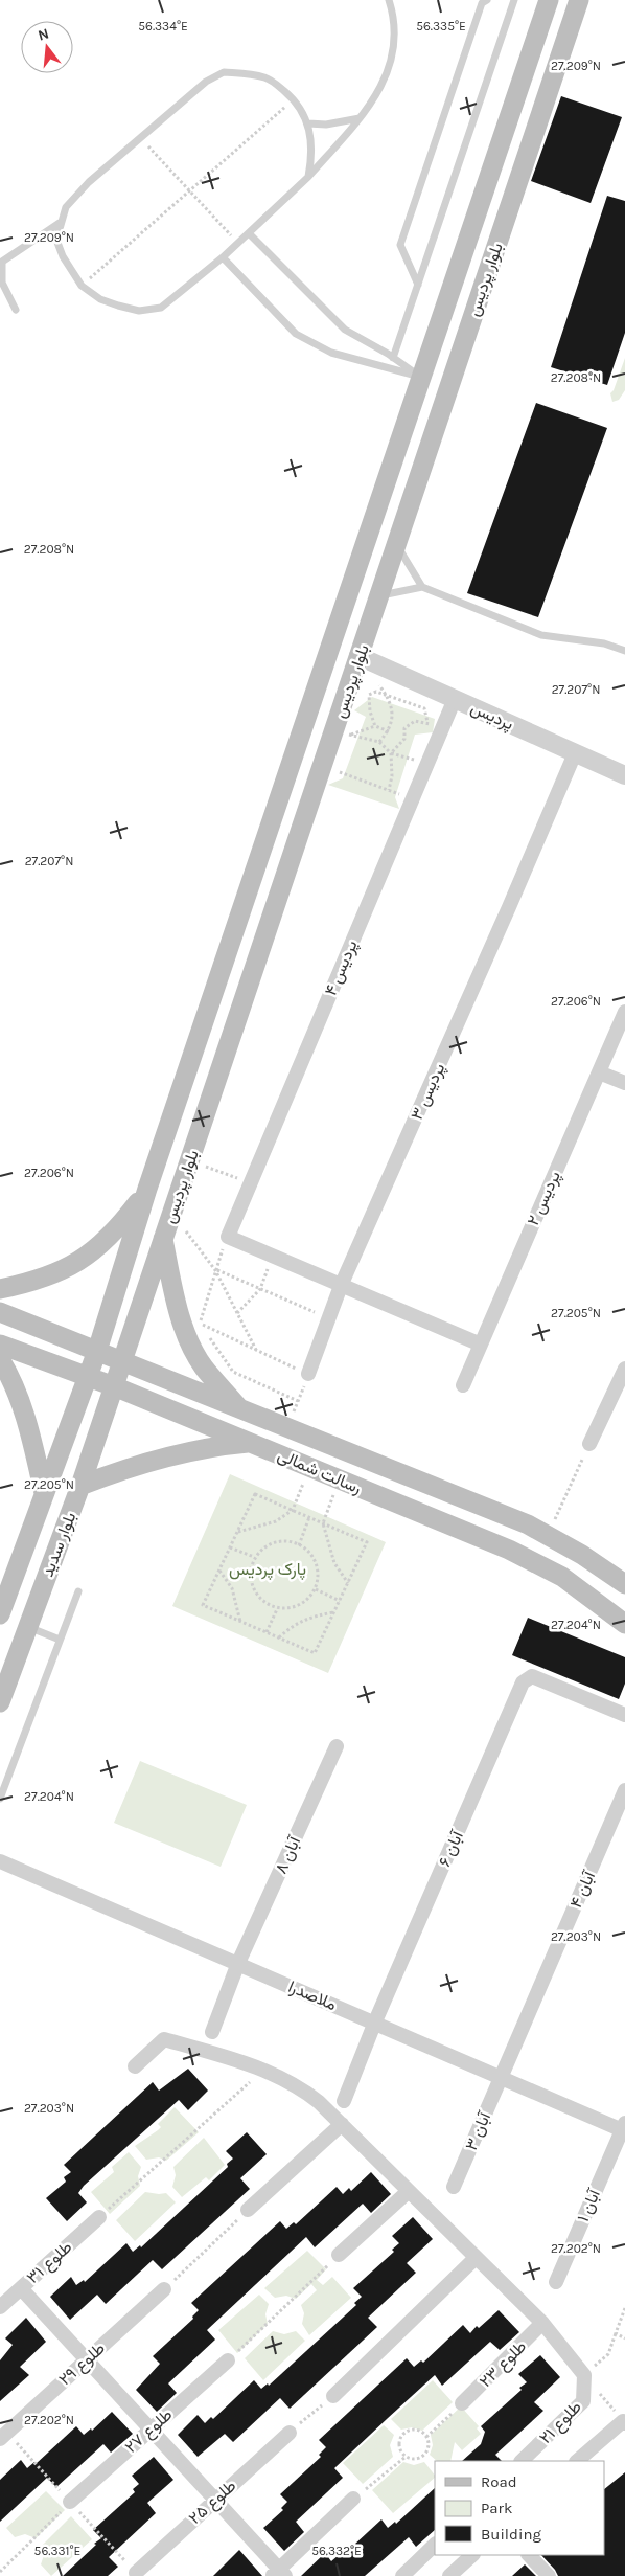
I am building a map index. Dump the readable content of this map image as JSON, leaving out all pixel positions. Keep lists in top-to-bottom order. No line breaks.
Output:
{"streets":{"main road":["بلوار پردیس","رسالت شمالی","بلوار سدید"],"street":["پردیس","پردیس ۴","پردیس ۳","پردیس ۲","آبان ۶","آبان ۸","آبان ۴","ملاصدرا","آبان ۳","آبان ۱","طلوع ۳۱","طلوع ۲۹","طلوع ۲۳","طلوع ۲۱","طلوع ۲۷","طلوع ۲۵"]},"crossings":[["بلوار پردیس","پردیس"],["بلوار پردیس","رسالت شمالی"],["بلوار پردیس","بلوار سدید"],["پردیس","پردیس ۴"],["پردیس","پردیس ۳"],["رسالت شمالی","بلوار سدید"],["آبان ۶","ملاصدرا"],["آبان ۸","ملاصدرا"],["آبان ۴","ملاصدرا"],["آبان ۴","آبان ۳"],["ملاصدرا","آبان ۳"],["ملاصدرا","آبان ۱"]],"parks":["پارک پردیس"],"legend":["Road","Park","Building"],"north":"top","coordinates":["56.334°E","56.335°E","27.209°N","27.208°N","27.207°N","27.206°N","27.205°N","27.204°N","27.203°N","27.202°N","56.331°E","56.332°E"]}
